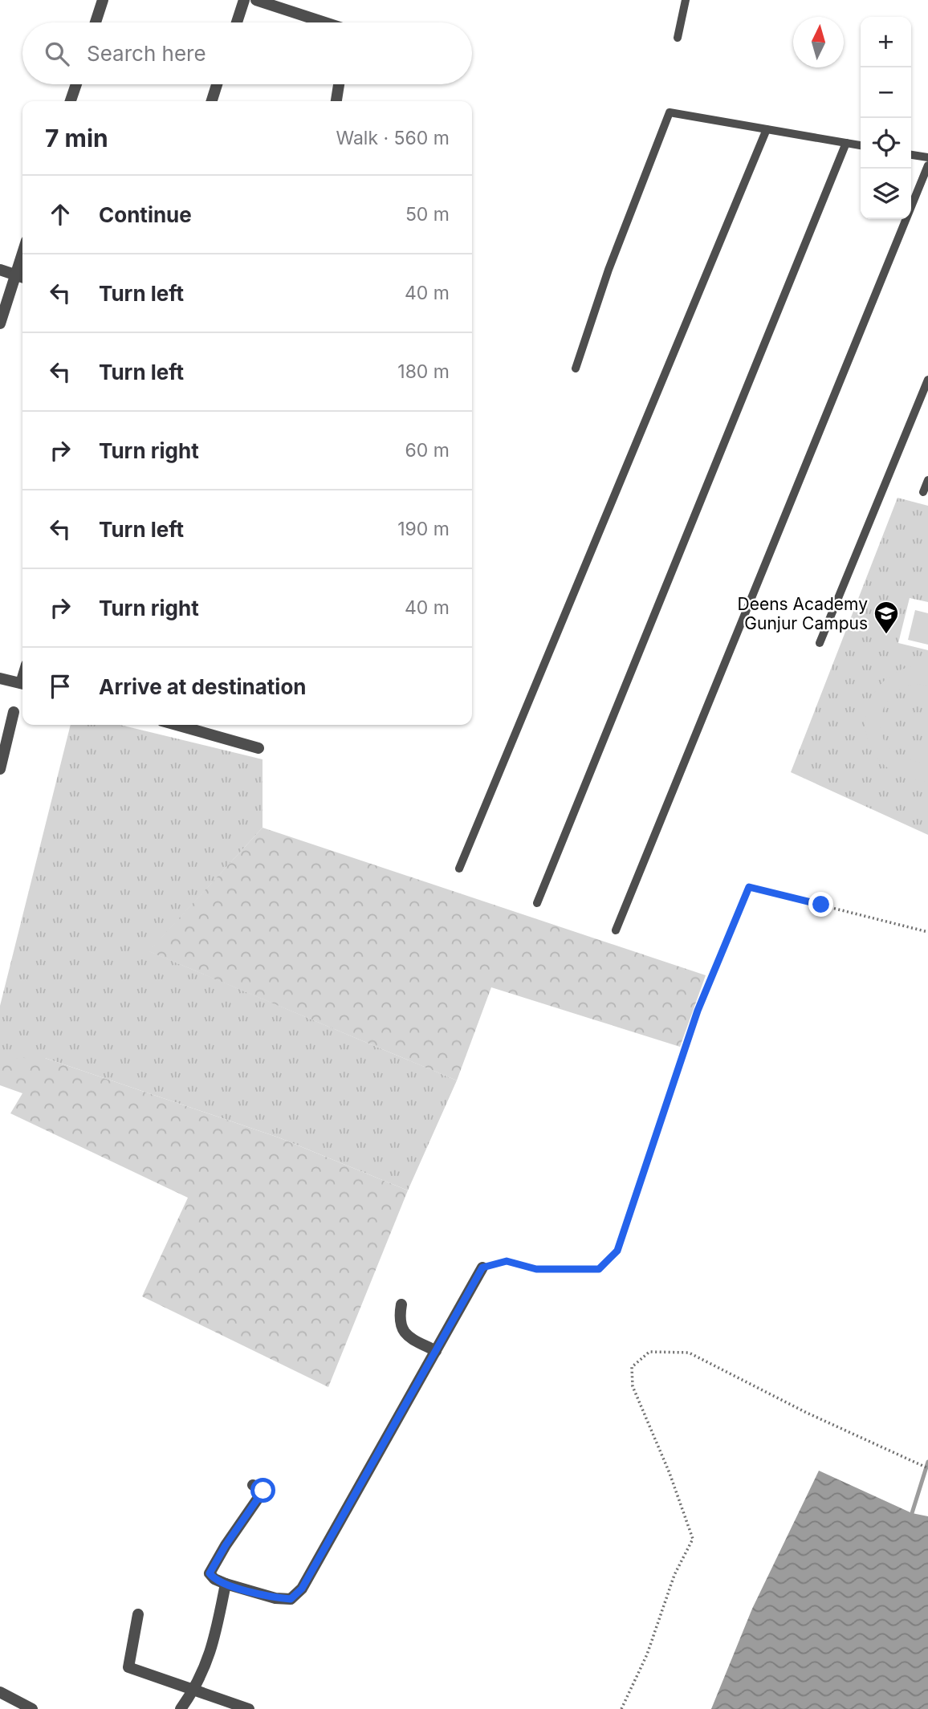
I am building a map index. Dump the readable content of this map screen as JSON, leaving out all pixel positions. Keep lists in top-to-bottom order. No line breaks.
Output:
{"places":{"school or university":["Deens Academy Gunjur Campus"]},"north":"top","page":{"map_buttons":["+","−"],"search":"Search here","heading":["7 min","Walk · 560 m"],"list":[["Continue","50 m"],["Turn left","40 m"],["Turn left","180 m"],["Turn right","60 m"],["Turn left","190 m"],["Turn right","40 m"],"Arrive at destination"]}}
